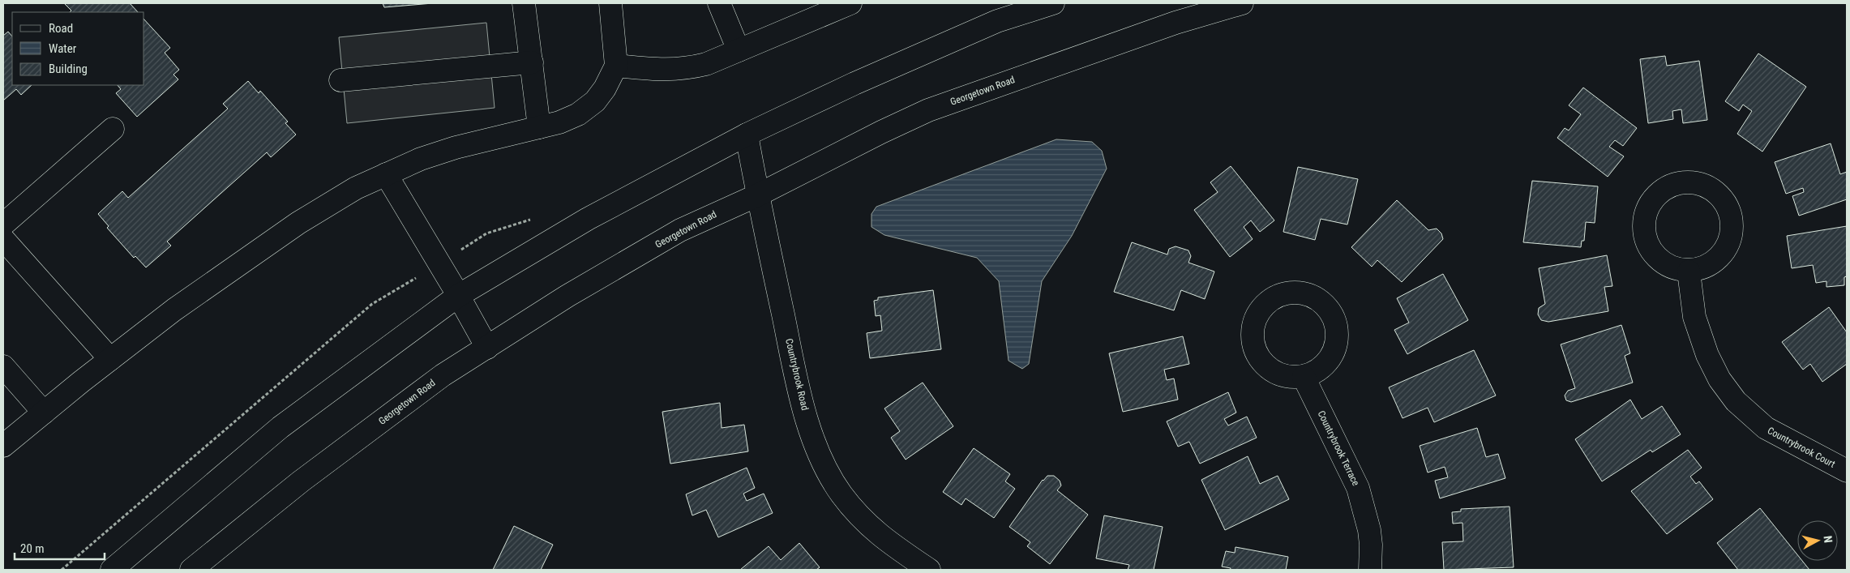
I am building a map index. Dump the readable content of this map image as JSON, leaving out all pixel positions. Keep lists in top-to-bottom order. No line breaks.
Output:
{"streets":{"street":["Georgetown Road","Countrybrook Road","Countrybrook Court","Countrybrook Terrace"]},"crossings":[["Georgetown Road","Countrybrook Road"]],"legend":["Road","Water","Building"],"scale_bar":"20 m","north":"right"}
